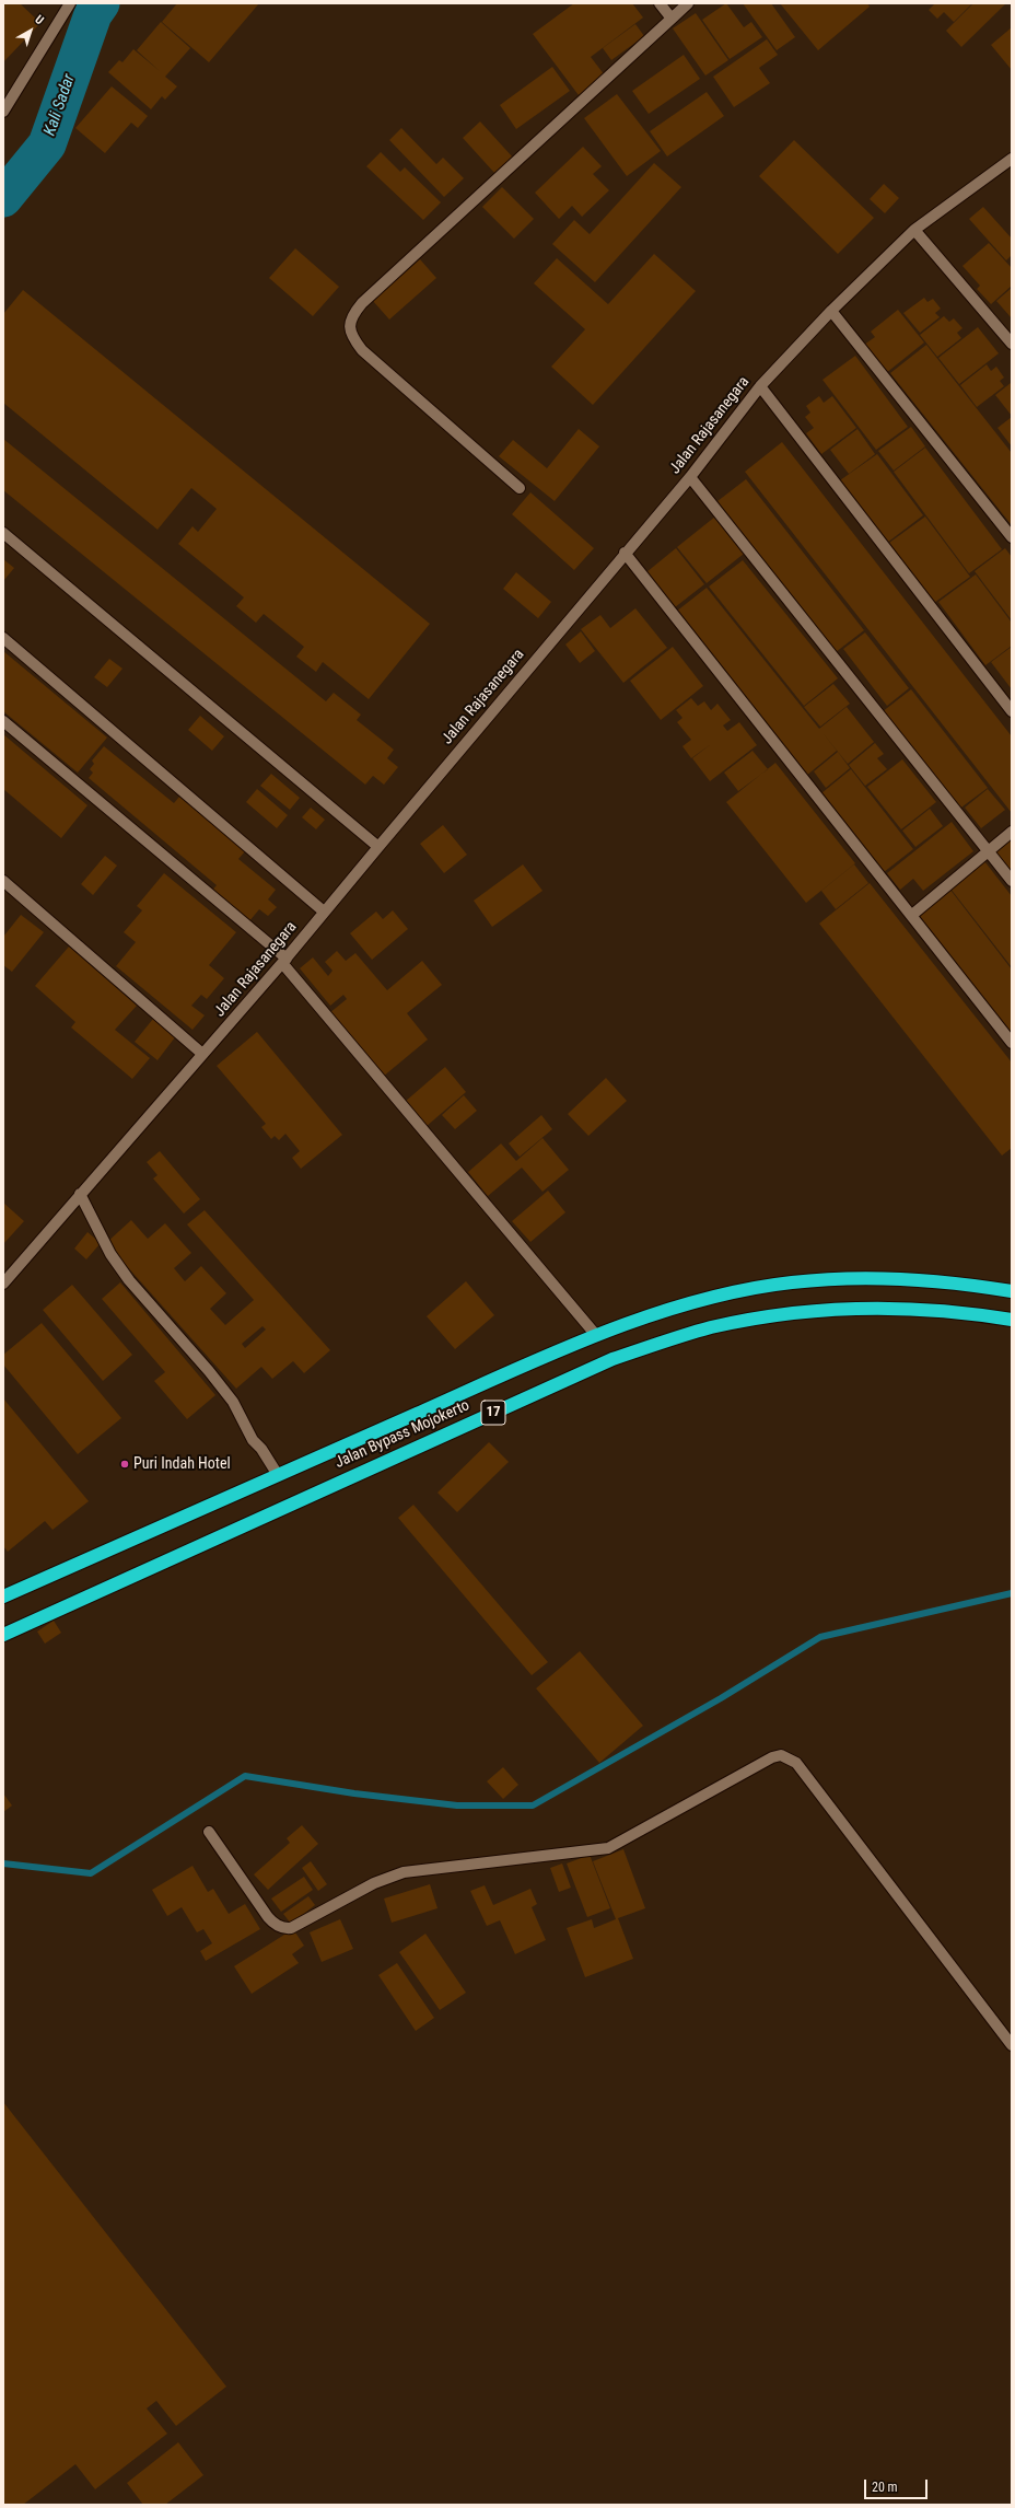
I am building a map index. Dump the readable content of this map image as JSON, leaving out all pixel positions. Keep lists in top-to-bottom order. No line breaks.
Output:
{"streets":{"highway":["17","Jalan Bypass Mojokerto"],"street":["Jalan Rajasanegara"]},"water":["Kali Sadar"],"places":["Puri Indah Hotel"],"scale_bar":"20 m","north":"top right"}
